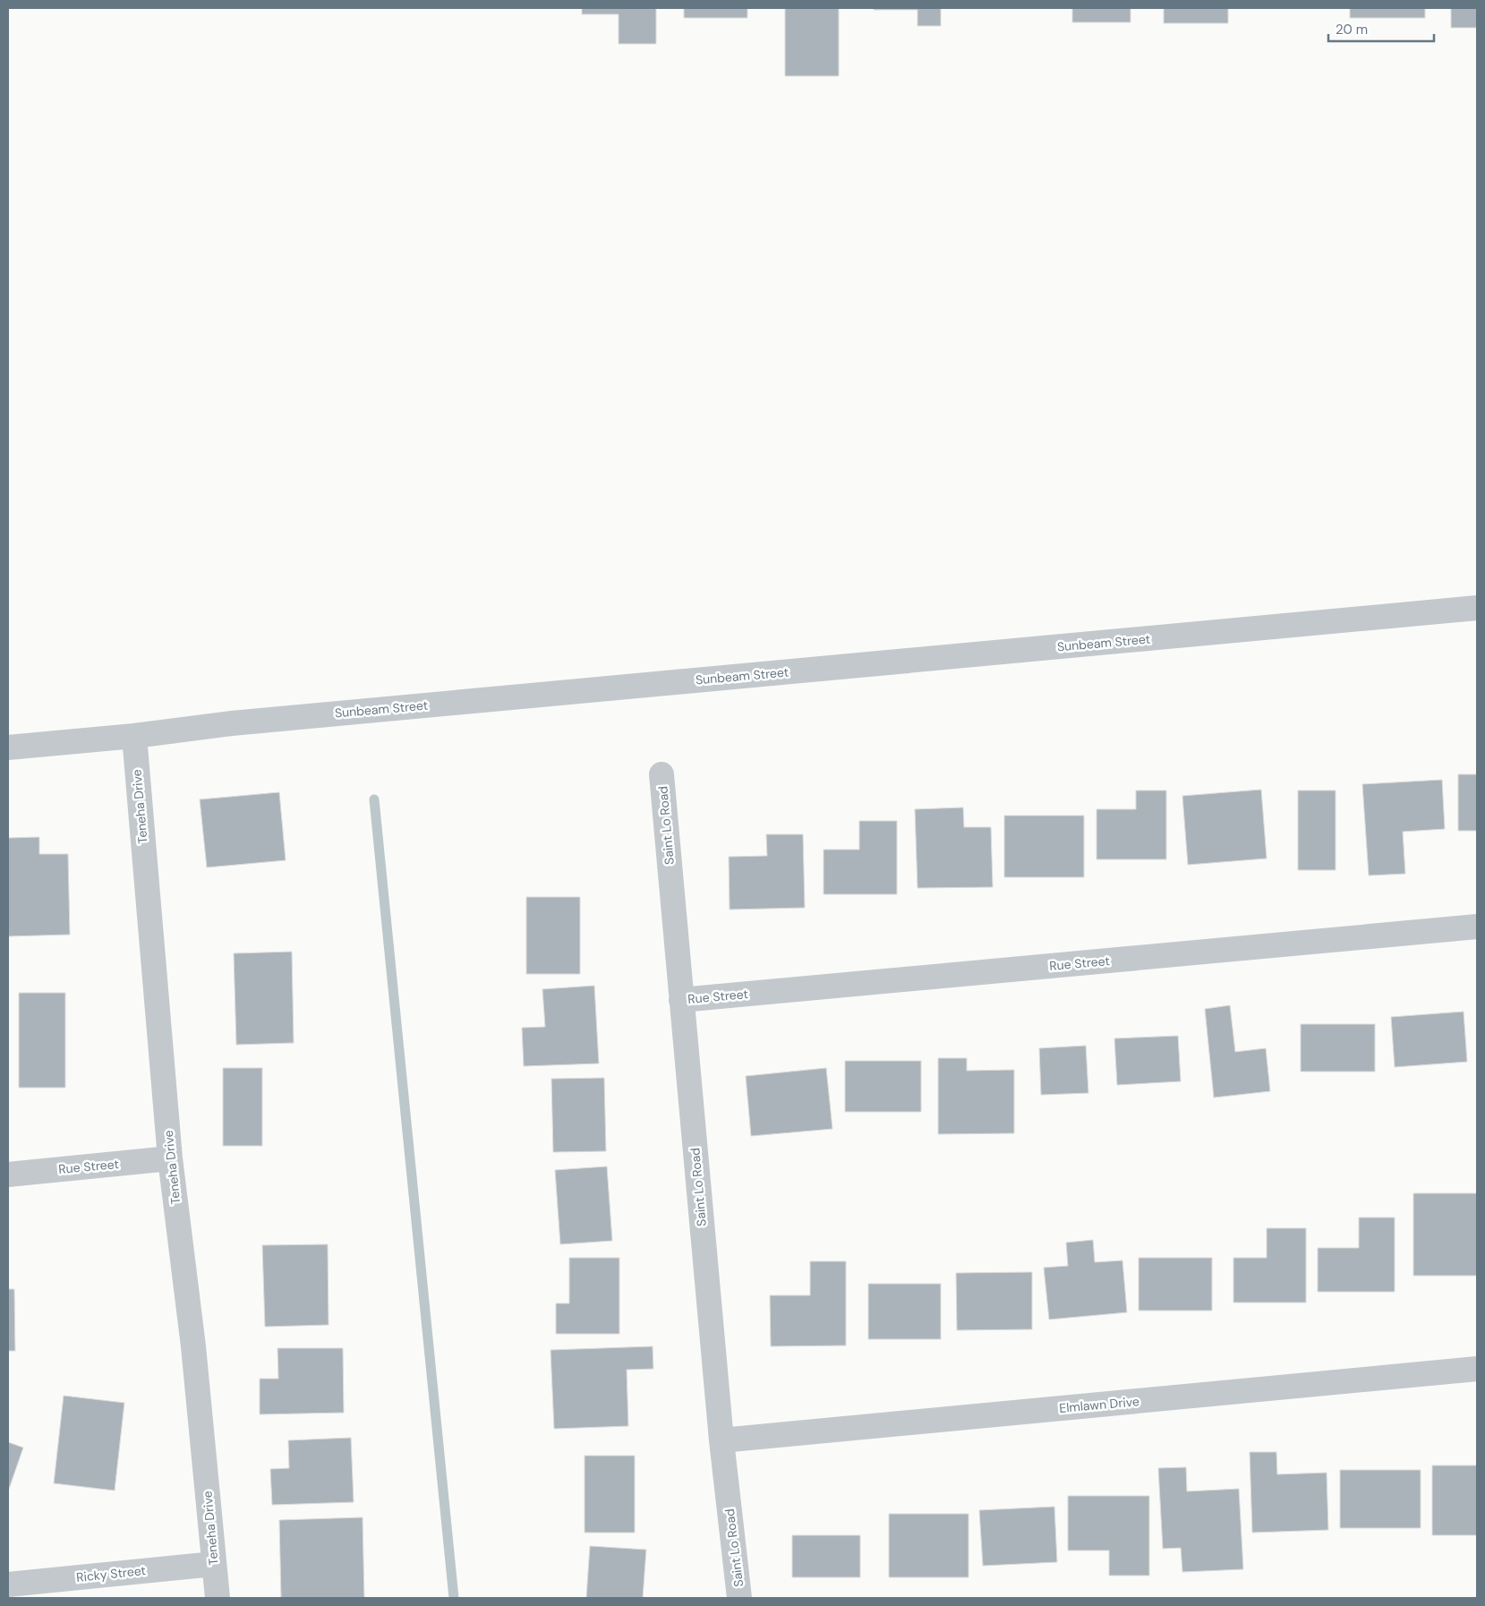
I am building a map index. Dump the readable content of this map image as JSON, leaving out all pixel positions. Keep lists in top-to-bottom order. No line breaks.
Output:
{"streets":{"street":["Sunbeam Street","Teneha Drive","Saint Lo Road","Rue Street","Elmlawn Drive","Ricky Street"]},"crossings":[["Sunbeam Street","Teneha Drive"],["Teneha Drive","Rue Street"],["Teneha Drive","Ricky Street"],["Saint Lo Road","Rue Street"],["Saint Lo Road","Elmlawn Drive"]],"scale_bar":"20 m"}
